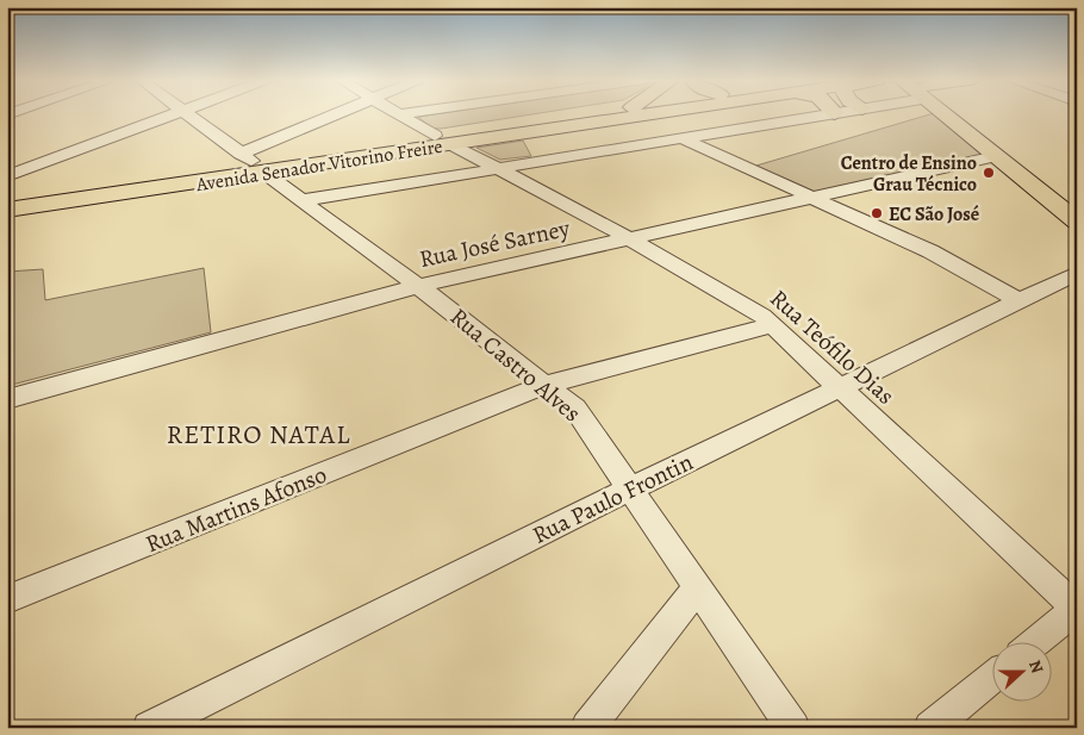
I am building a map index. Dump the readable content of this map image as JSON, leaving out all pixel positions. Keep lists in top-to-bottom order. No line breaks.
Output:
{"streets":{"main road":["Avenida Senador Vitorino Freire"],"street":["Rua José Sarney","Rua Teófilo Dias","Rua Castro Alves","Rua Paulo Frontin","Rua Martins Afonso"]},"crossings":[["Avenida Senador Vitorino Freire","Rua Teófilo Dias"],["Avenida Senador Vitorino Freire","Rua Castro Alves"],["Rua José Sarney","Rua Teófilo Dias"],["Rua José Sarney","Rua Castro Alves"],["Rua Teófilo Dias","Rua Paulo Frontin"],["Rua Teófilo Dias","Rua Martins Afonso"],["Rua Castro Alves","Rua Paulo Frontin"],["Rua Castro Alves","Rua Martins Afonso"]],"districts":["RETIRO NATAL"],"places":["Centro de Ensino Grau Técnico","EC São José"],"north":"right"}
